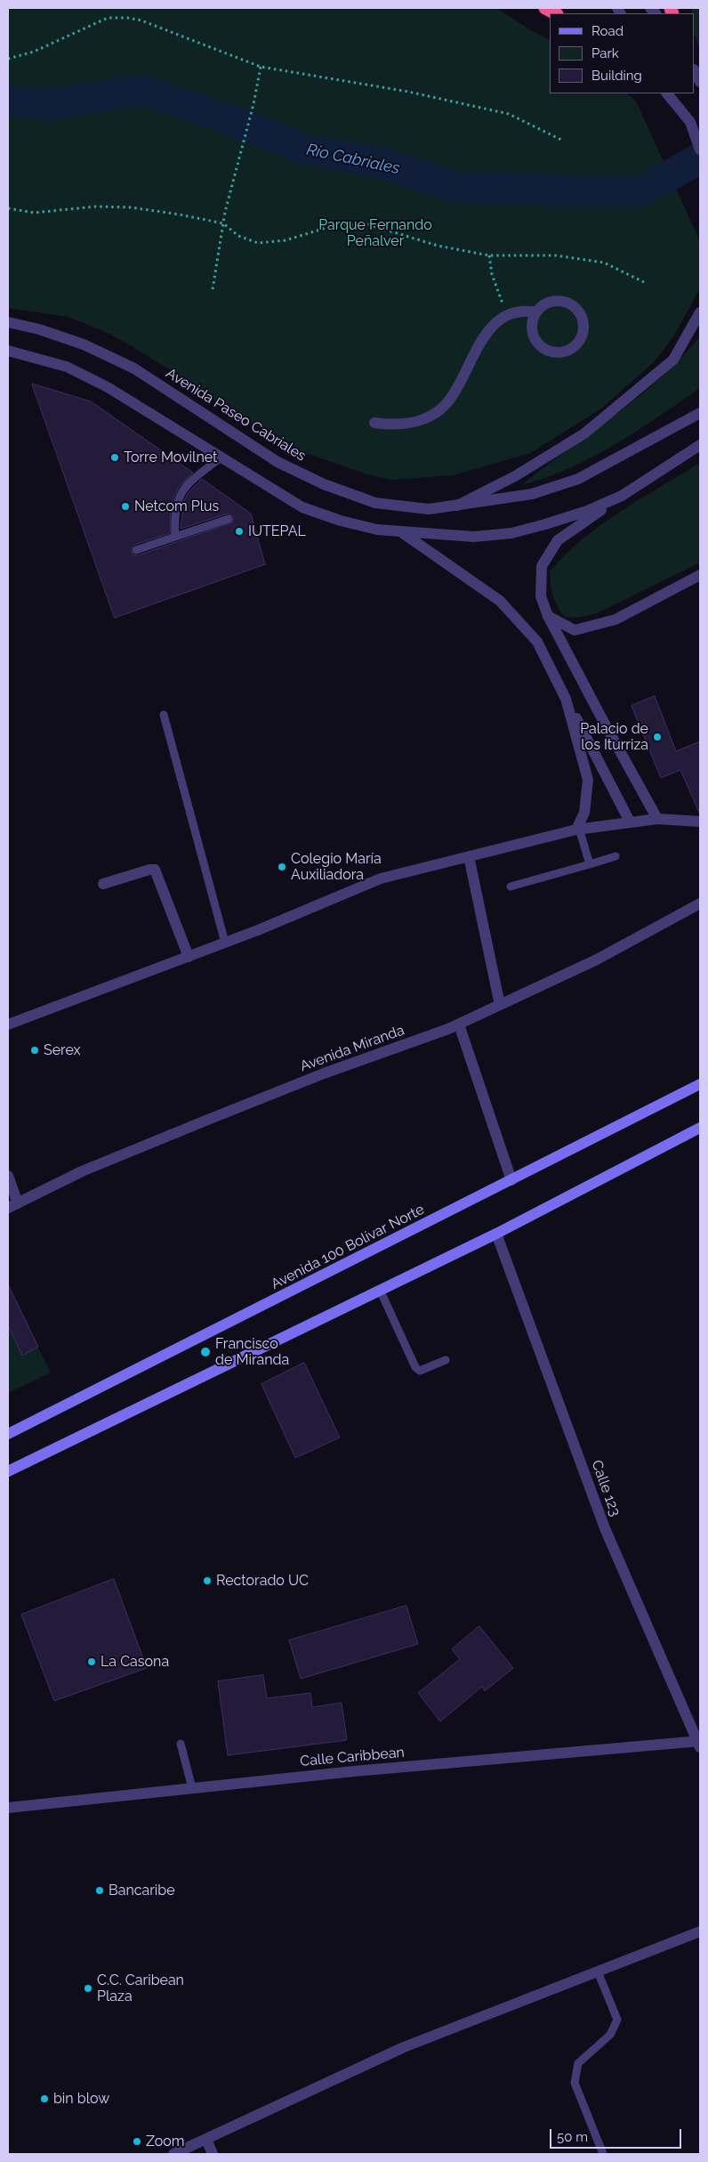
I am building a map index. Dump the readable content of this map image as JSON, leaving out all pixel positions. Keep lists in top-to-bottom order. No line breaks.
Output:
{"streets":{"main road":["Avenida 100 Bolívar Norte"],"street":["Avenida Paseo Cabriales","Avenida Miranda","Calle 123","Calle Caribbean"]},"crossings":[["Calle 123","Calle Caribbean"]],"water":["Río Cabriales"],"parks":["Parque Fernando Peñalver"],"places":["Torre Movilnet","Netcom Plus","IUTEPAL","Palacio de los Iturriza","Colegio María Auxiliadora","Serex","Francisco de Miranda","Rectorado UC","La Casona","Bancaribe","C.C. Caribean Plaza","bin blow","Zoom"],"legend":["Road","Park","Building"],"scale_bar":"50 m"}
